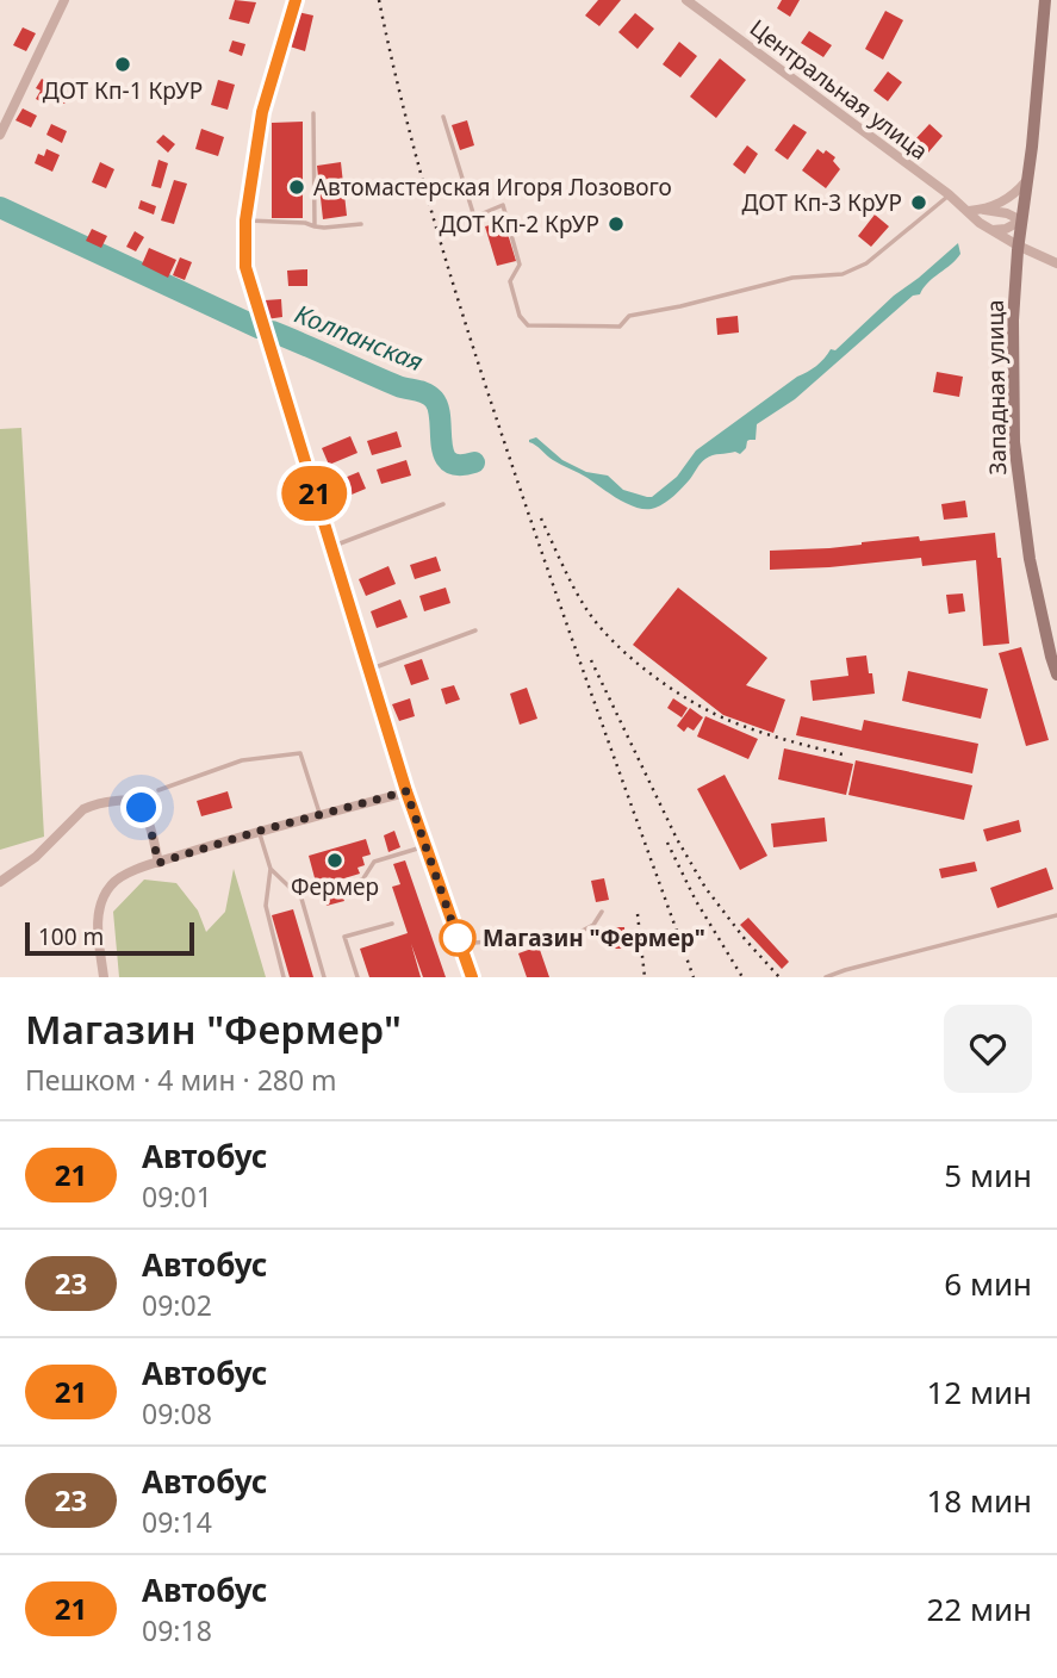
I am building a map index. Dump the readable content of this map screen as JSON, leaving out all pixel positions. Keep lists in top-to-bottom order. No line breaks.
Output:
{"streets":{"main road":["Западная улица"],"street":["Центральная улица"]},"crossings":[["Центральная улица","Западная улица"]],"water":["Колпанская"],"places":["ДОТ Кп-1 КрУР","Автомастерская Игоря Лозового","ДОТ Кп-3 КрУР","ДОТ Кп-2 КрУР","Фермер","Магазин \"Фермер\""],"lines":["bus line 21"],"scale_bar":"100 m","page":{"on_map":"21","scale":"100 m","heading":["Магазин \"Фермер\"","Пешком · 4 мин · 280 m"],"list":[{"mark":"21","name":"Автобус","note":"09:01","value":"5 мин"},{"mark":"23","name":"Автобус","note":"09:02","value":"6 мин"},{"mark":"21","name":"Автобус","note":"09:08","value":"12 мин"},{"mark":"23","name":"Автобус","note":"09:14","value":"18 мин"},{"mark":"21","name":"Автобус","note":"09:18","value":"22 мин"}]}}
